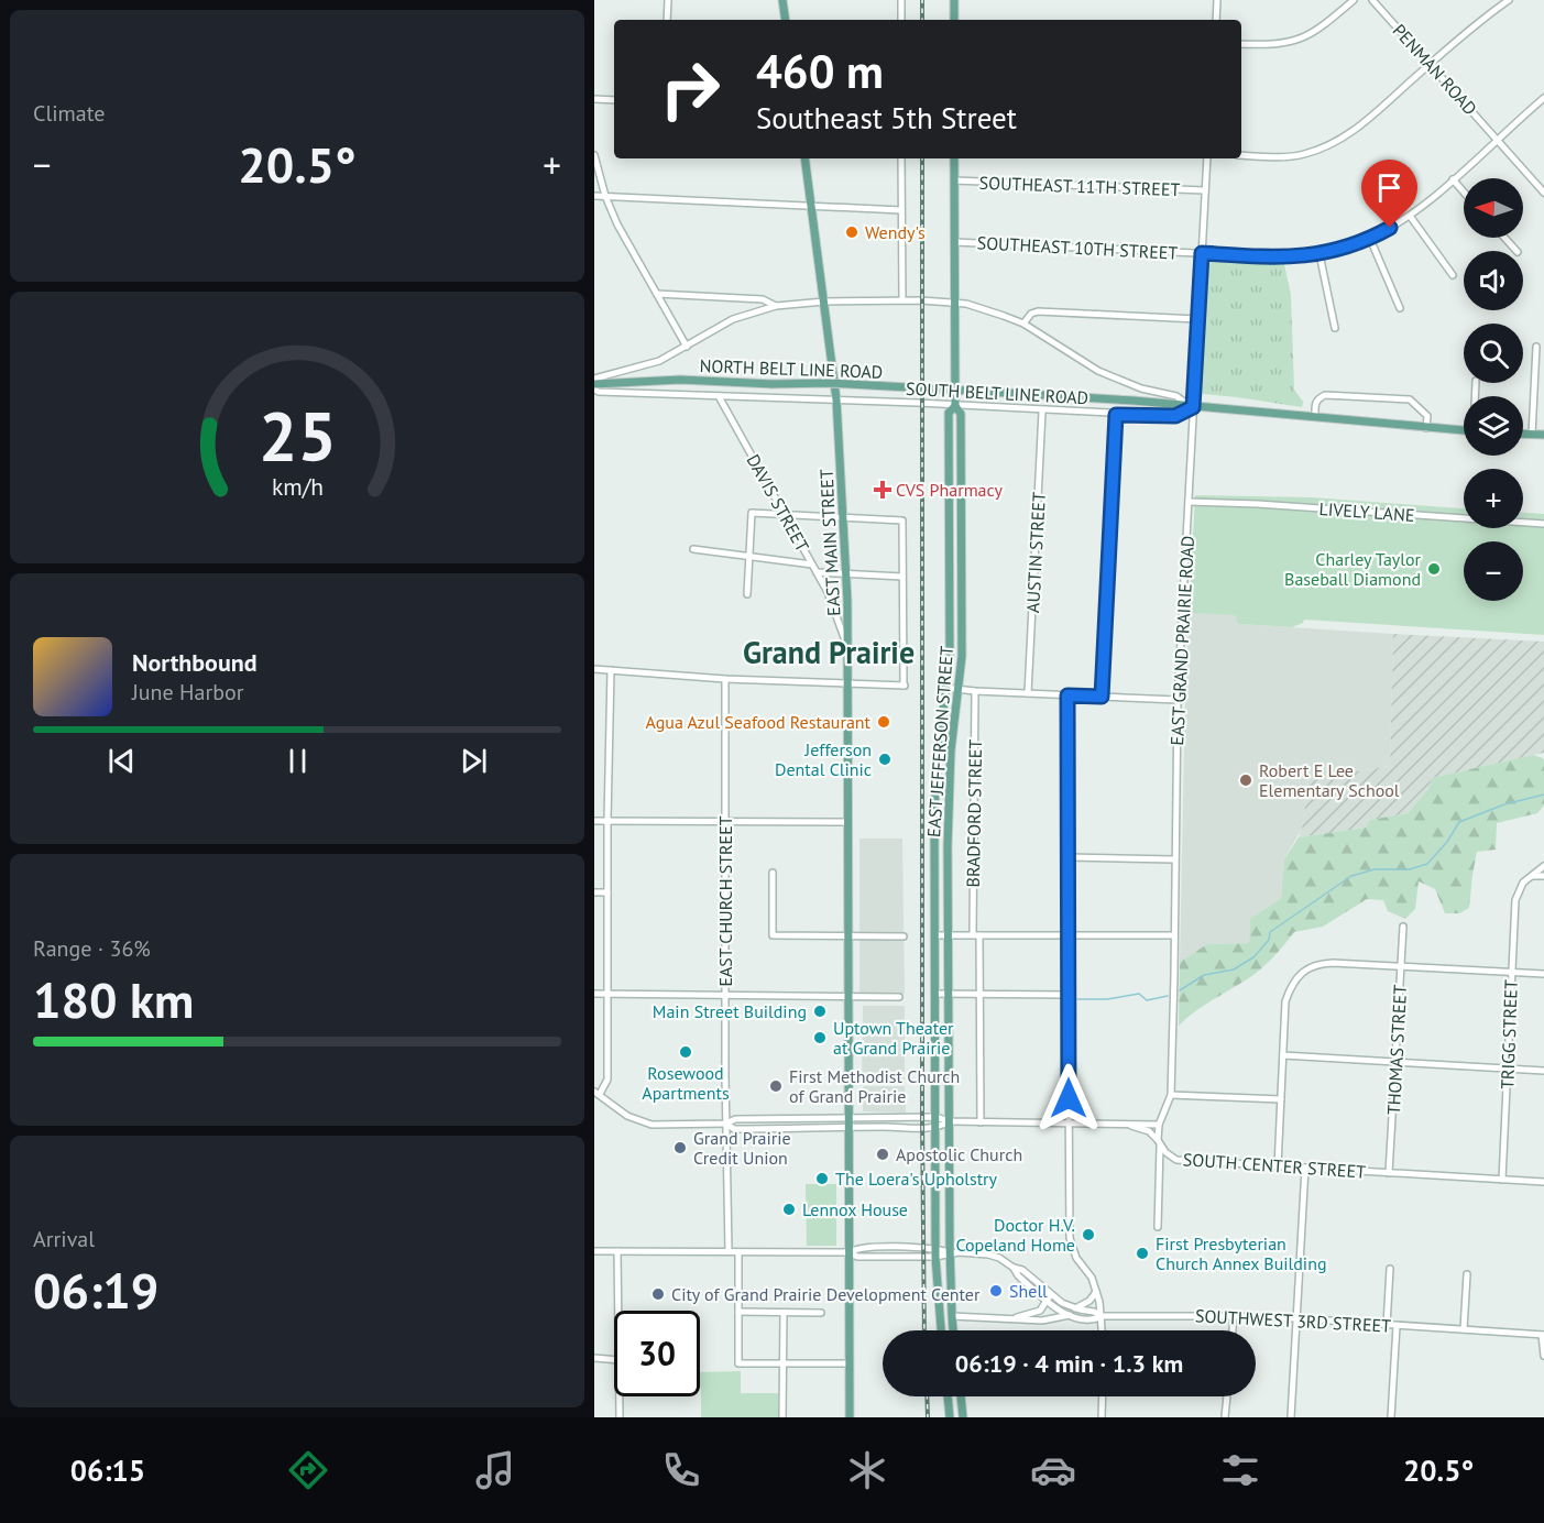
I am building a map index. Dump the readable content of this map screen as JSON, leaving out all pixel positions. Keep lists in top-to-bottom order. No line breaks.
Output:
{"streets":{"main road":["NORTH BELT LINE ROAD","SOUTH BELT LINE ROAD","EAST MAIN STREET","EAST JEFFERSON STREET"],"street":["PENMAN ROAD","SOUTHEAST 11TH STREET","SOUTHEAST 10TH STREET","DAVIS STREET","LIVELY LANE","AUSTIN STREET","EAST GRAND PRAIRIE ROAD","BRADFORD STREET","EAST CHURCH STREET","TRIGG STREET","THOMAS STREET","SOUTH CENTER STREET","SOUTHWEST 3RD STREET"]},"crossings":[["PENMAN ROAD","SOUTHEAST 10TH STREET"],["SOUTHEAST 11TH STREET","EAST GRAND PRAIRIE ROAD"],["SOUTHEAST 11TH STREET","EAST JEFFERSON STREET"],["SOUTHEAST 10TH STREET","EAST GRAND PRAIRIE ROAD"],["SOUTHEAST 10TH STREET","EAST JEFFERSON STREET"],["NORTH BELT LINE ROAD","SOUTH BELT LINE ROAD"],["NORTH BELT LINE ROAD","DAVIS STREET"],["NORTH BELT LINE ROAD","EAST MAIN STREET"],["SOUTH BELT LINE ROAD","EAST MAIN STREET"],["SOUTH BELT LINE ROAD","AUSTIN STREET"],["SOUTH BELT LINE ROAD","EAST GRAND PRAIRIE ROAD"],["SOUTH BELT LINE ROAD","EAST JEFFERSON STREET"],["DAVIS STREET","EAST MAIN STREET"],["LIVELY LANE","EAST GRAND PRAIRIE ROAD"],["EAST GRAND PRAIRIE ROAD","SOUTH CENTER STREET"],["EAST JEFFERSON STREET","SOUTHWEST 3RD STREET"],["TRIGG STREET","SOUTH CENTER STREET"],["THOMAS STREET","SOUTH CENTER STREET"]],"districts":["Grand Prairie"],"places":{"other":["Wendy's","Charley Taylor Baseball Diamond","Agua Azul Seafood Restaurant","Jefferson Dental Clinic","Robert E Lee Elementary School","Main Street Building","Uptown Theater at Grand Prairie","Rosewood Apartments","First Methodist Church of Grand Prairie","Grand Prairie Credit Union","Apostolic Church","The Loera's Upholstry","Lennox House","Doctor H.V. Copeland Home","First Presbyterian Church Annex Building","Shell","City of Grand Prairie Development Center"],"health":["CVS Pharmacy"]},"north":"left","page":{"tile":["Climate",["Range · 36%","180 km"],["Arrival","06:19"]],"turn":["460 m","Southeast 5th Street"],"heat":["−","20.5°","+"],"map_buttons":["+","−"],"song":["Northbound","June Harbor"],"limit":"30","trip":"06:19 · 4 min · 1.3 km","tabs":["06:15","20.5°"],"gauge":["25","km/h"]}}
